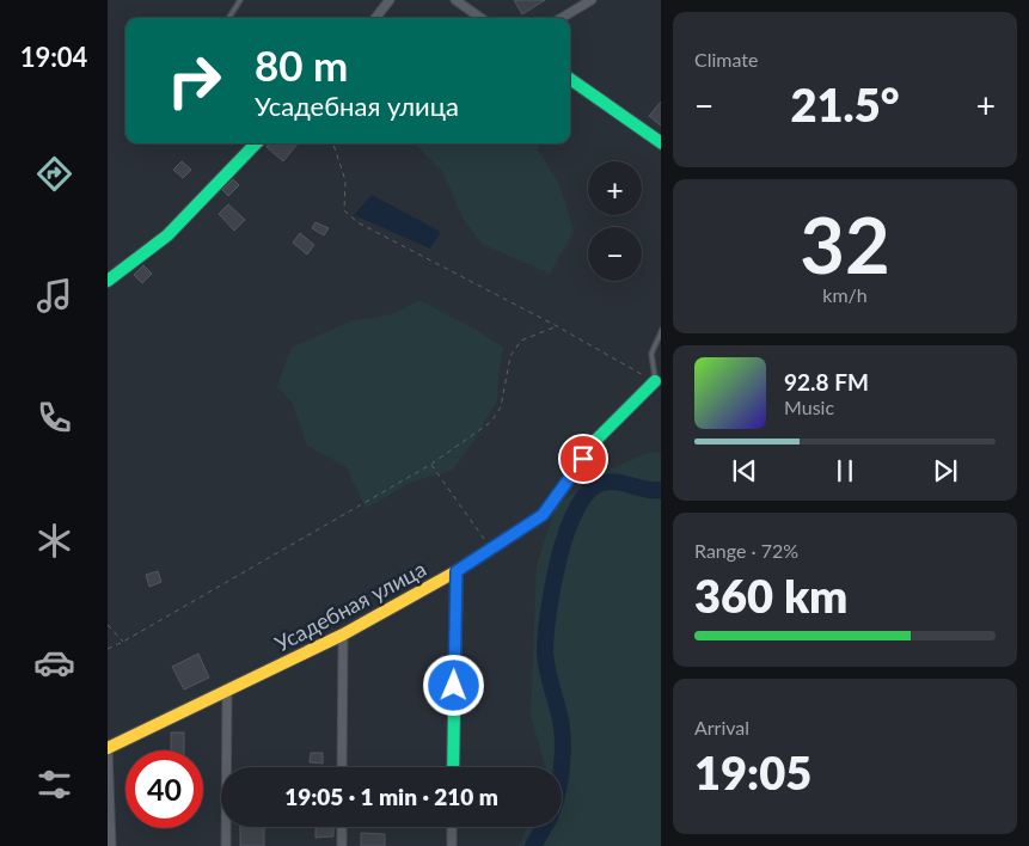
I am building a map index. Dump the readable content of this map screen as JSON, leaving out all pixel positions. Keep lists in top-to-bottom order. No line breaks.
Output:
{"streets":{"street":["Усадебная улица"]},"page":{"tabs":"19:04","tile":["Climate",["32","km/h"],["Range · 72%","360 km"],["Arrival","19:05"]],"turn":["80 m","Усадебная улица"],"heat":["−","21.5°","+"],"map_buttons":["+","−"],"song":["92.8 FM","Music"],"limit":"40","trip":"19:05 · 1 min · 210 m"}}
